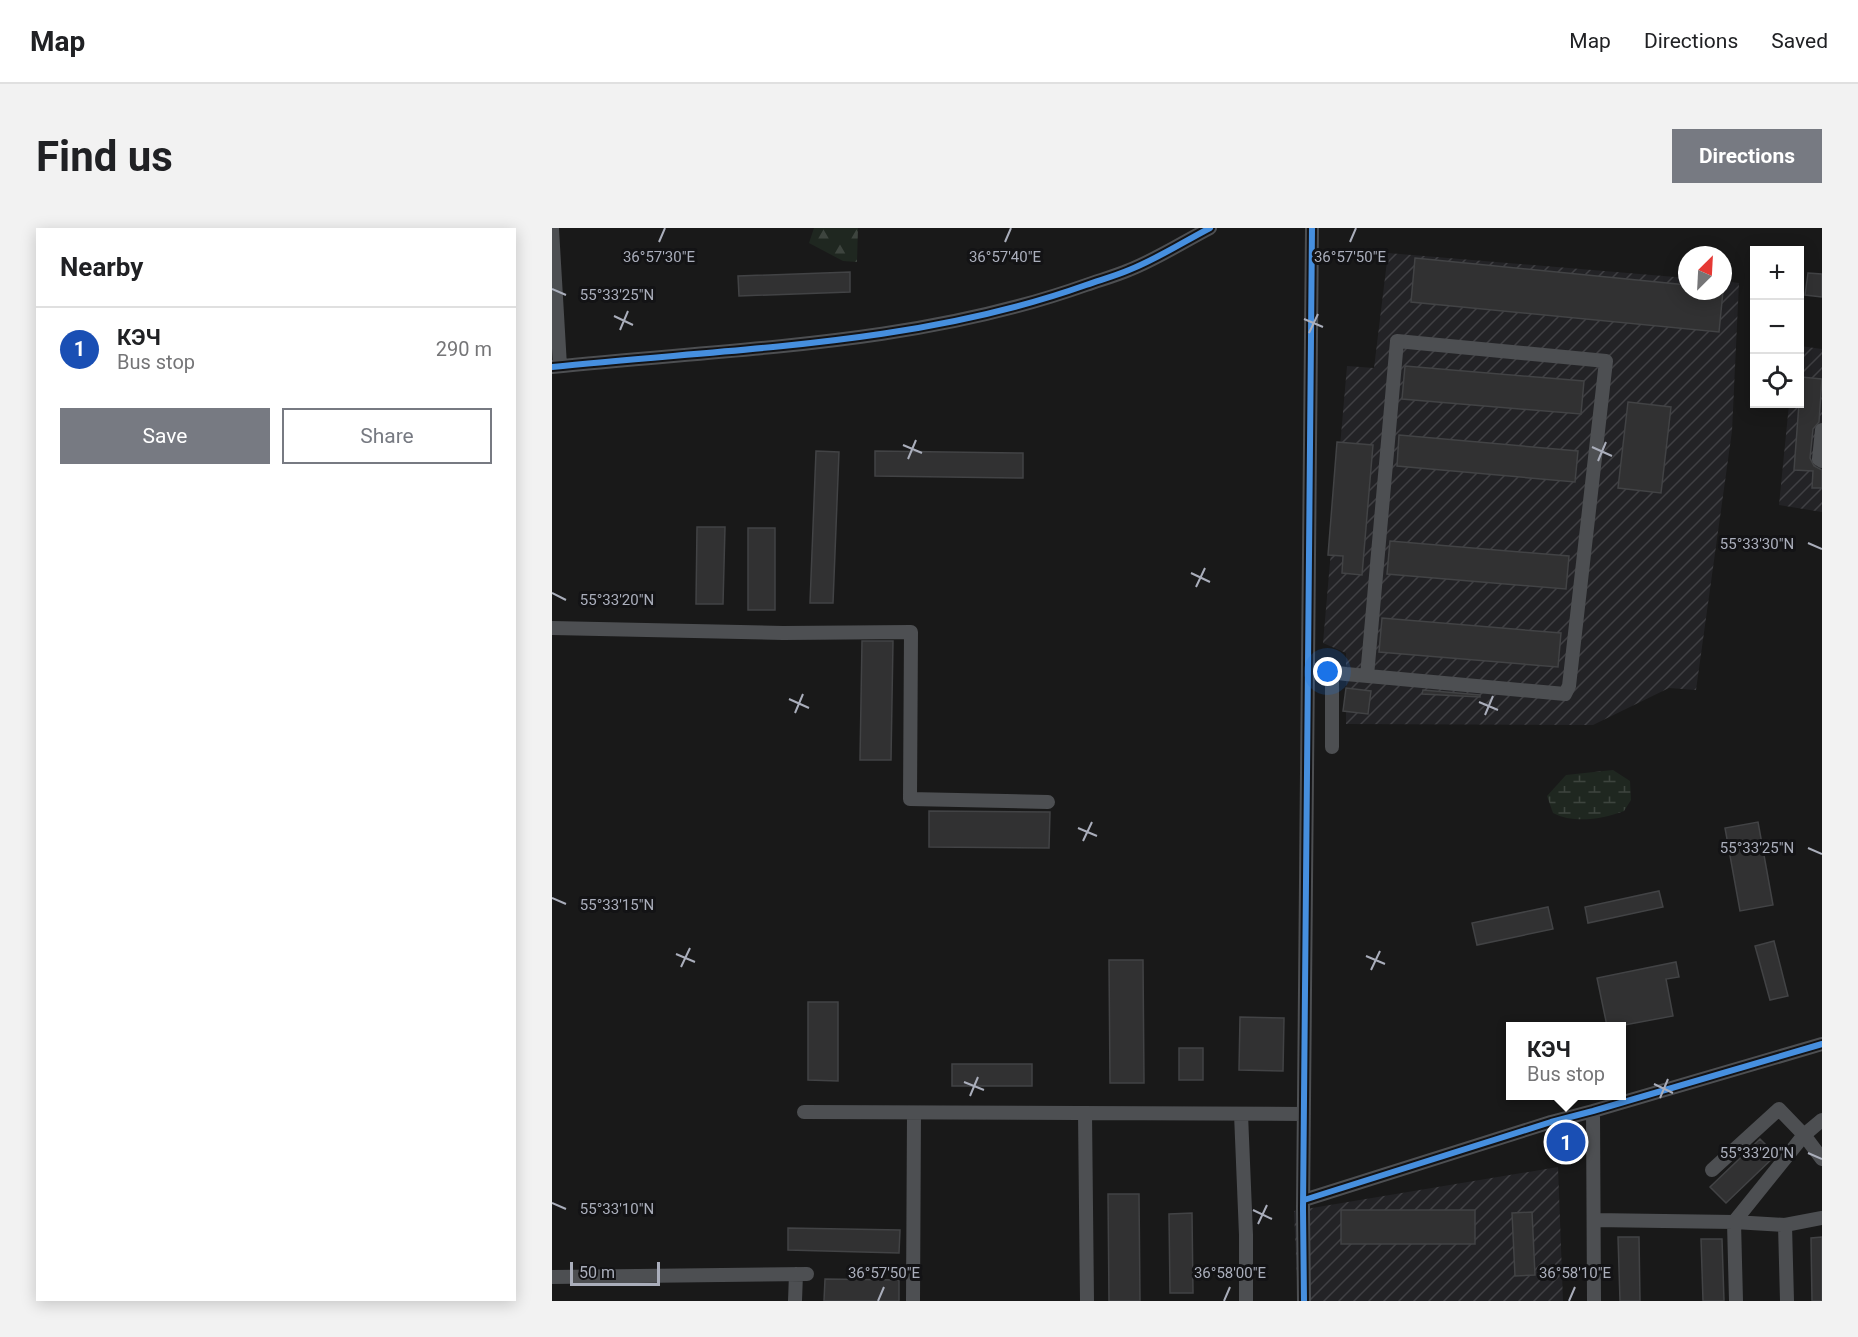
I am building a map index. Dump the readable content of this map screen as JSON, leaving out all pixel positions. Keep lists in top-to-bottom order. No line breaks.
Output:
{"scale_bar":"50 m","north":"top right","page":{"header":"Map","nav":["Map","Directions","Saved"],"buttons":["Directions",["Save","Share"]],"title":"Find us","heading":"Nearby","map_buttons":["+","−"],"list":[{"mark":"1","name":"КЭЧ","note":"Bus stop","value":"290 m"}],"popup":["КЭЧ","Bus stop"],"pins":"1","scale":"50 m"},"coordinates":["36°57'40\"E","36°57'50\"E","36°57'30\"E","55°33'25\"N","55°33'30\"N","55°33'20\"N","55°33'15\"N","55°33'10\"N","36°58'00\"E","36°58'10\"E"]}
